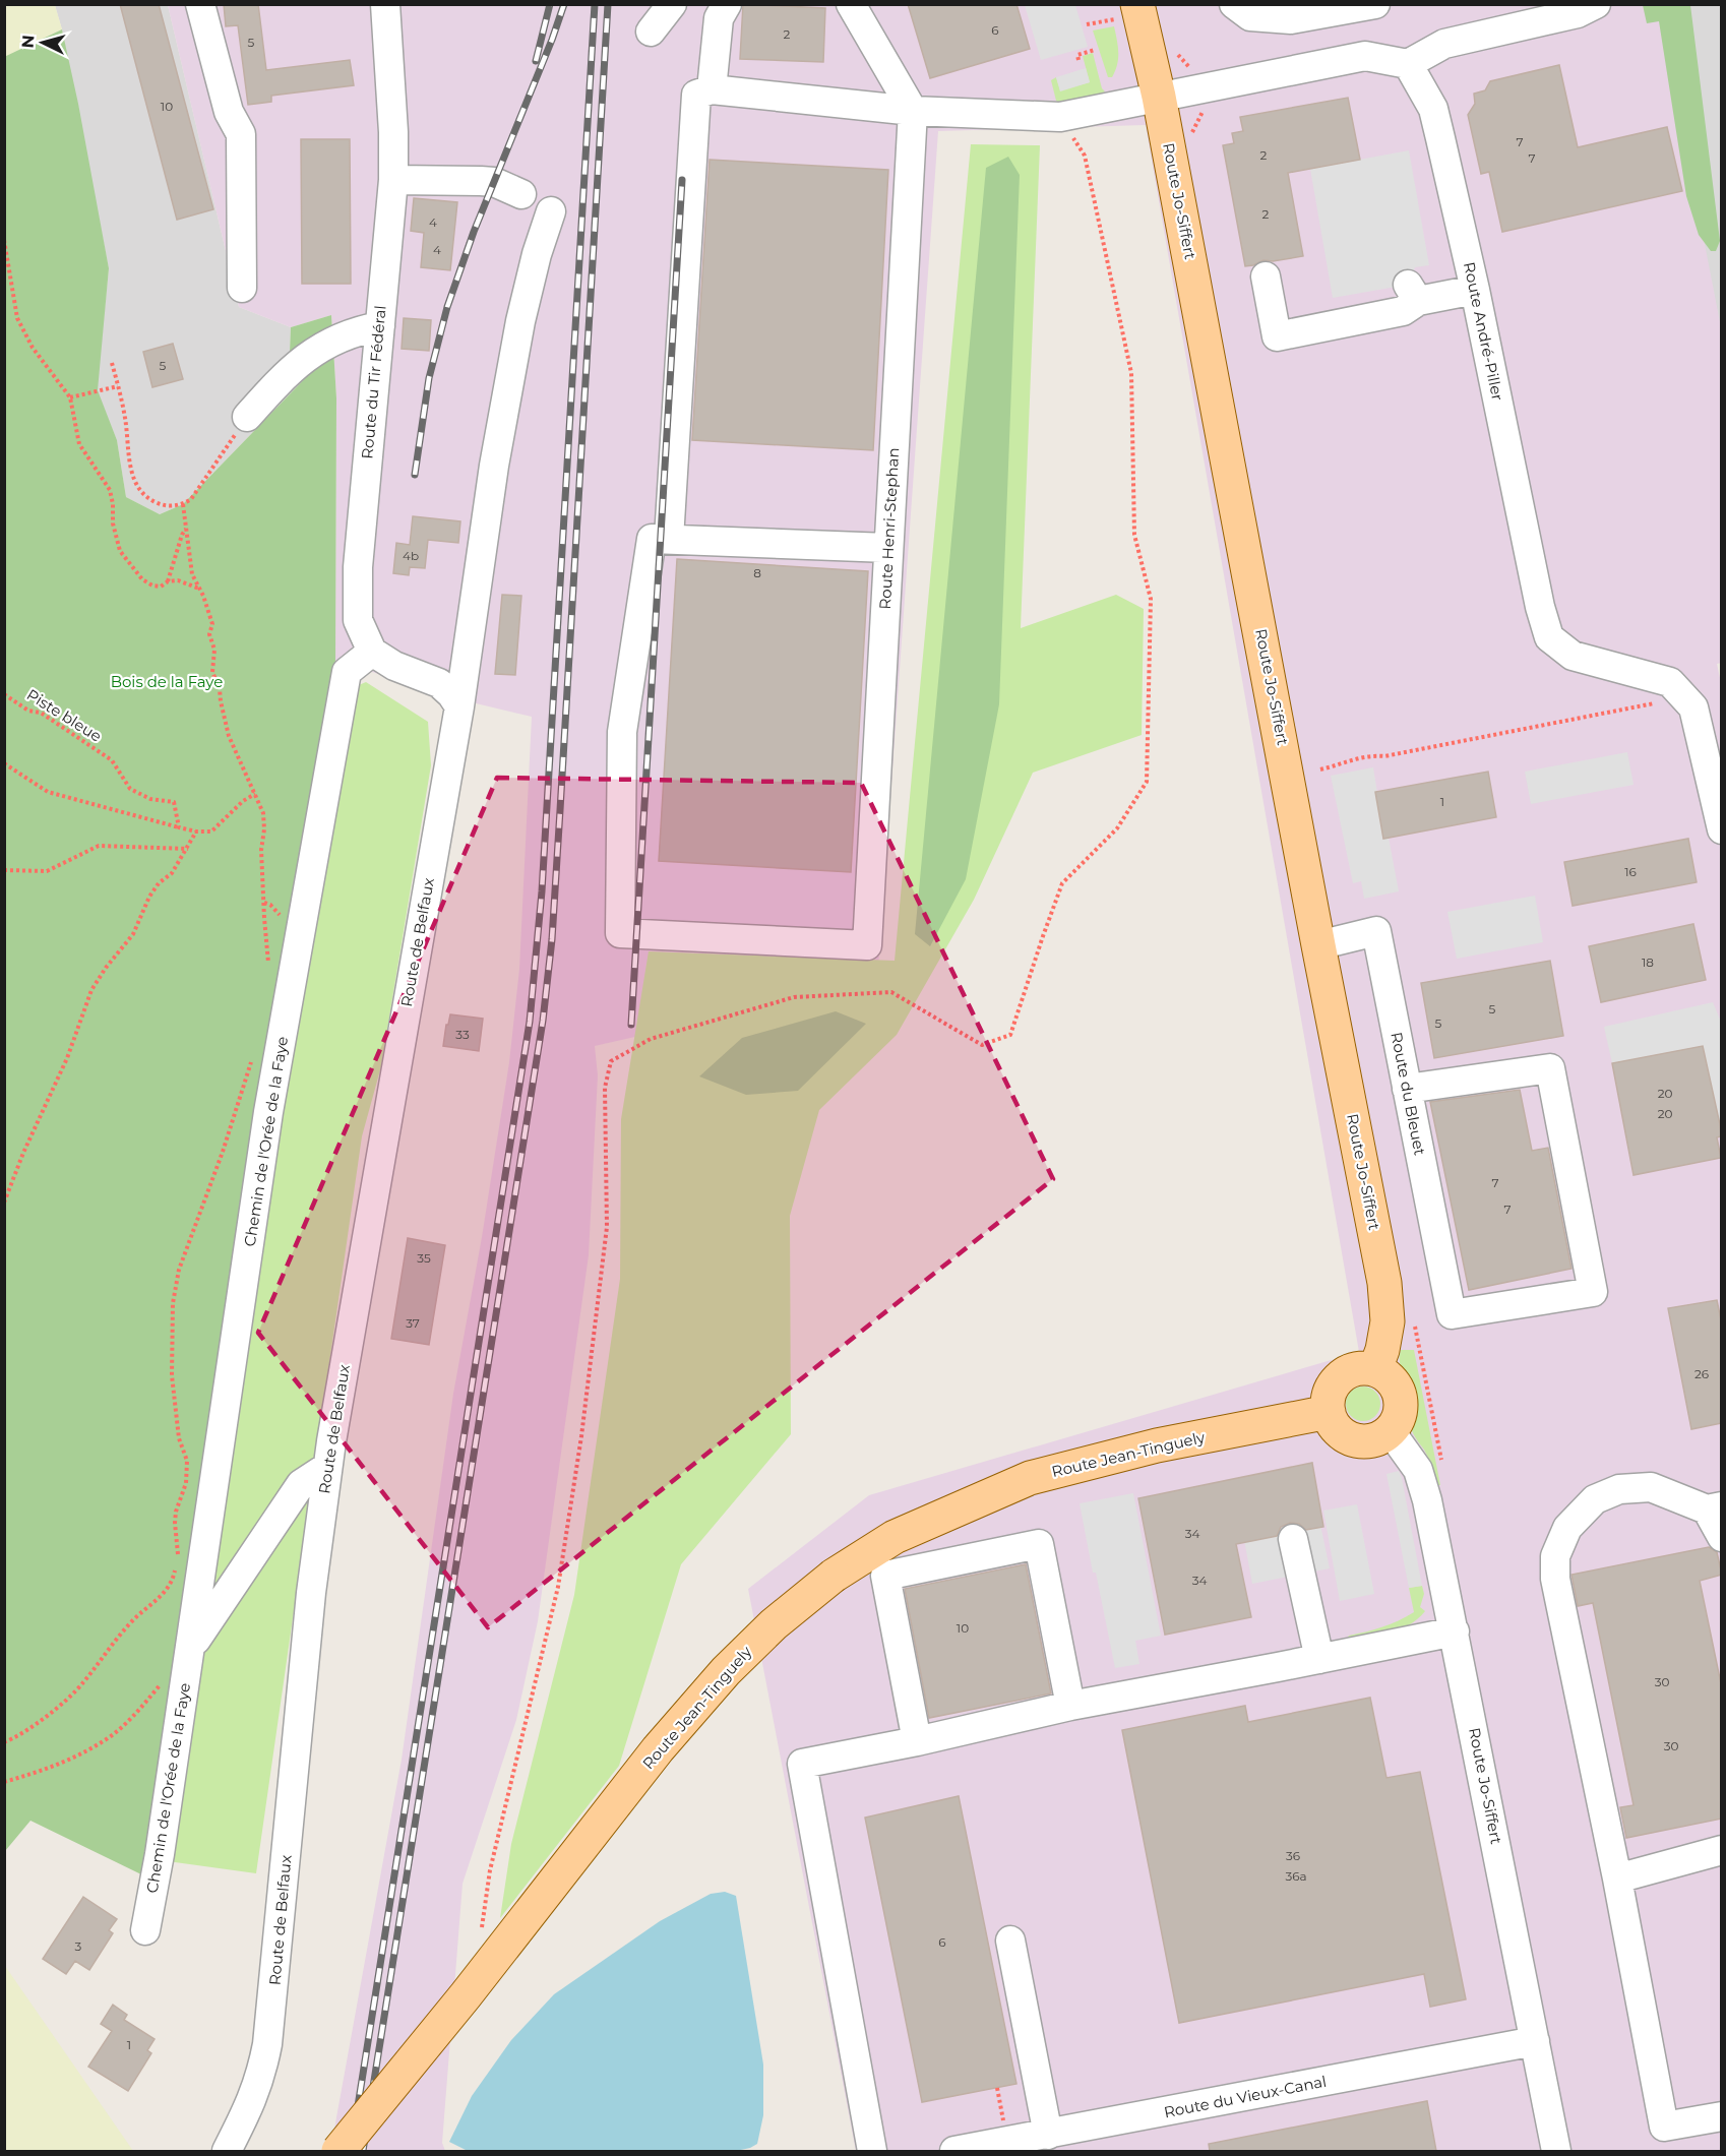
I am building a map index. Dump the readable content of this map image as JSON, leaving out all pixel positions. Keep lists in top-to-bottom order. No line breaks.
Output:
{"streets":{"main road":["Route Jo-Siffert","Route Jean-Tinguely"],"street":["Route André-Piller","Route du Tir Fédéral","Route Henri-Stephan","Route de Belfaux","Route du Bleuet","Chemin de l'Orée de la Faye","Route du Vieux-Canal"],"path":["Piste bleue"]},"crossings":[["Route Jo-Siffert","Route du Bleuet"],["Route Jo-Siffert","Route Jean-Tinguely"],["Route Jo-Siffert","Route du Vieux-Canal"],["Route du Tir Fédéral","Chemin de l'Orée de la Faye"],["Route de Belfaux","Chemin de l'Orée de la Faye"]],"parks":["Bois de la Faye"],"house_numbers":["6","2","5","10","7","2","7","2","4","4","5","4b","8","1","16","18","5","5","33","20","20","7","7","35","37","26","34","34","10","30","30","36","36a","6","3","1"],"north":"left"}
